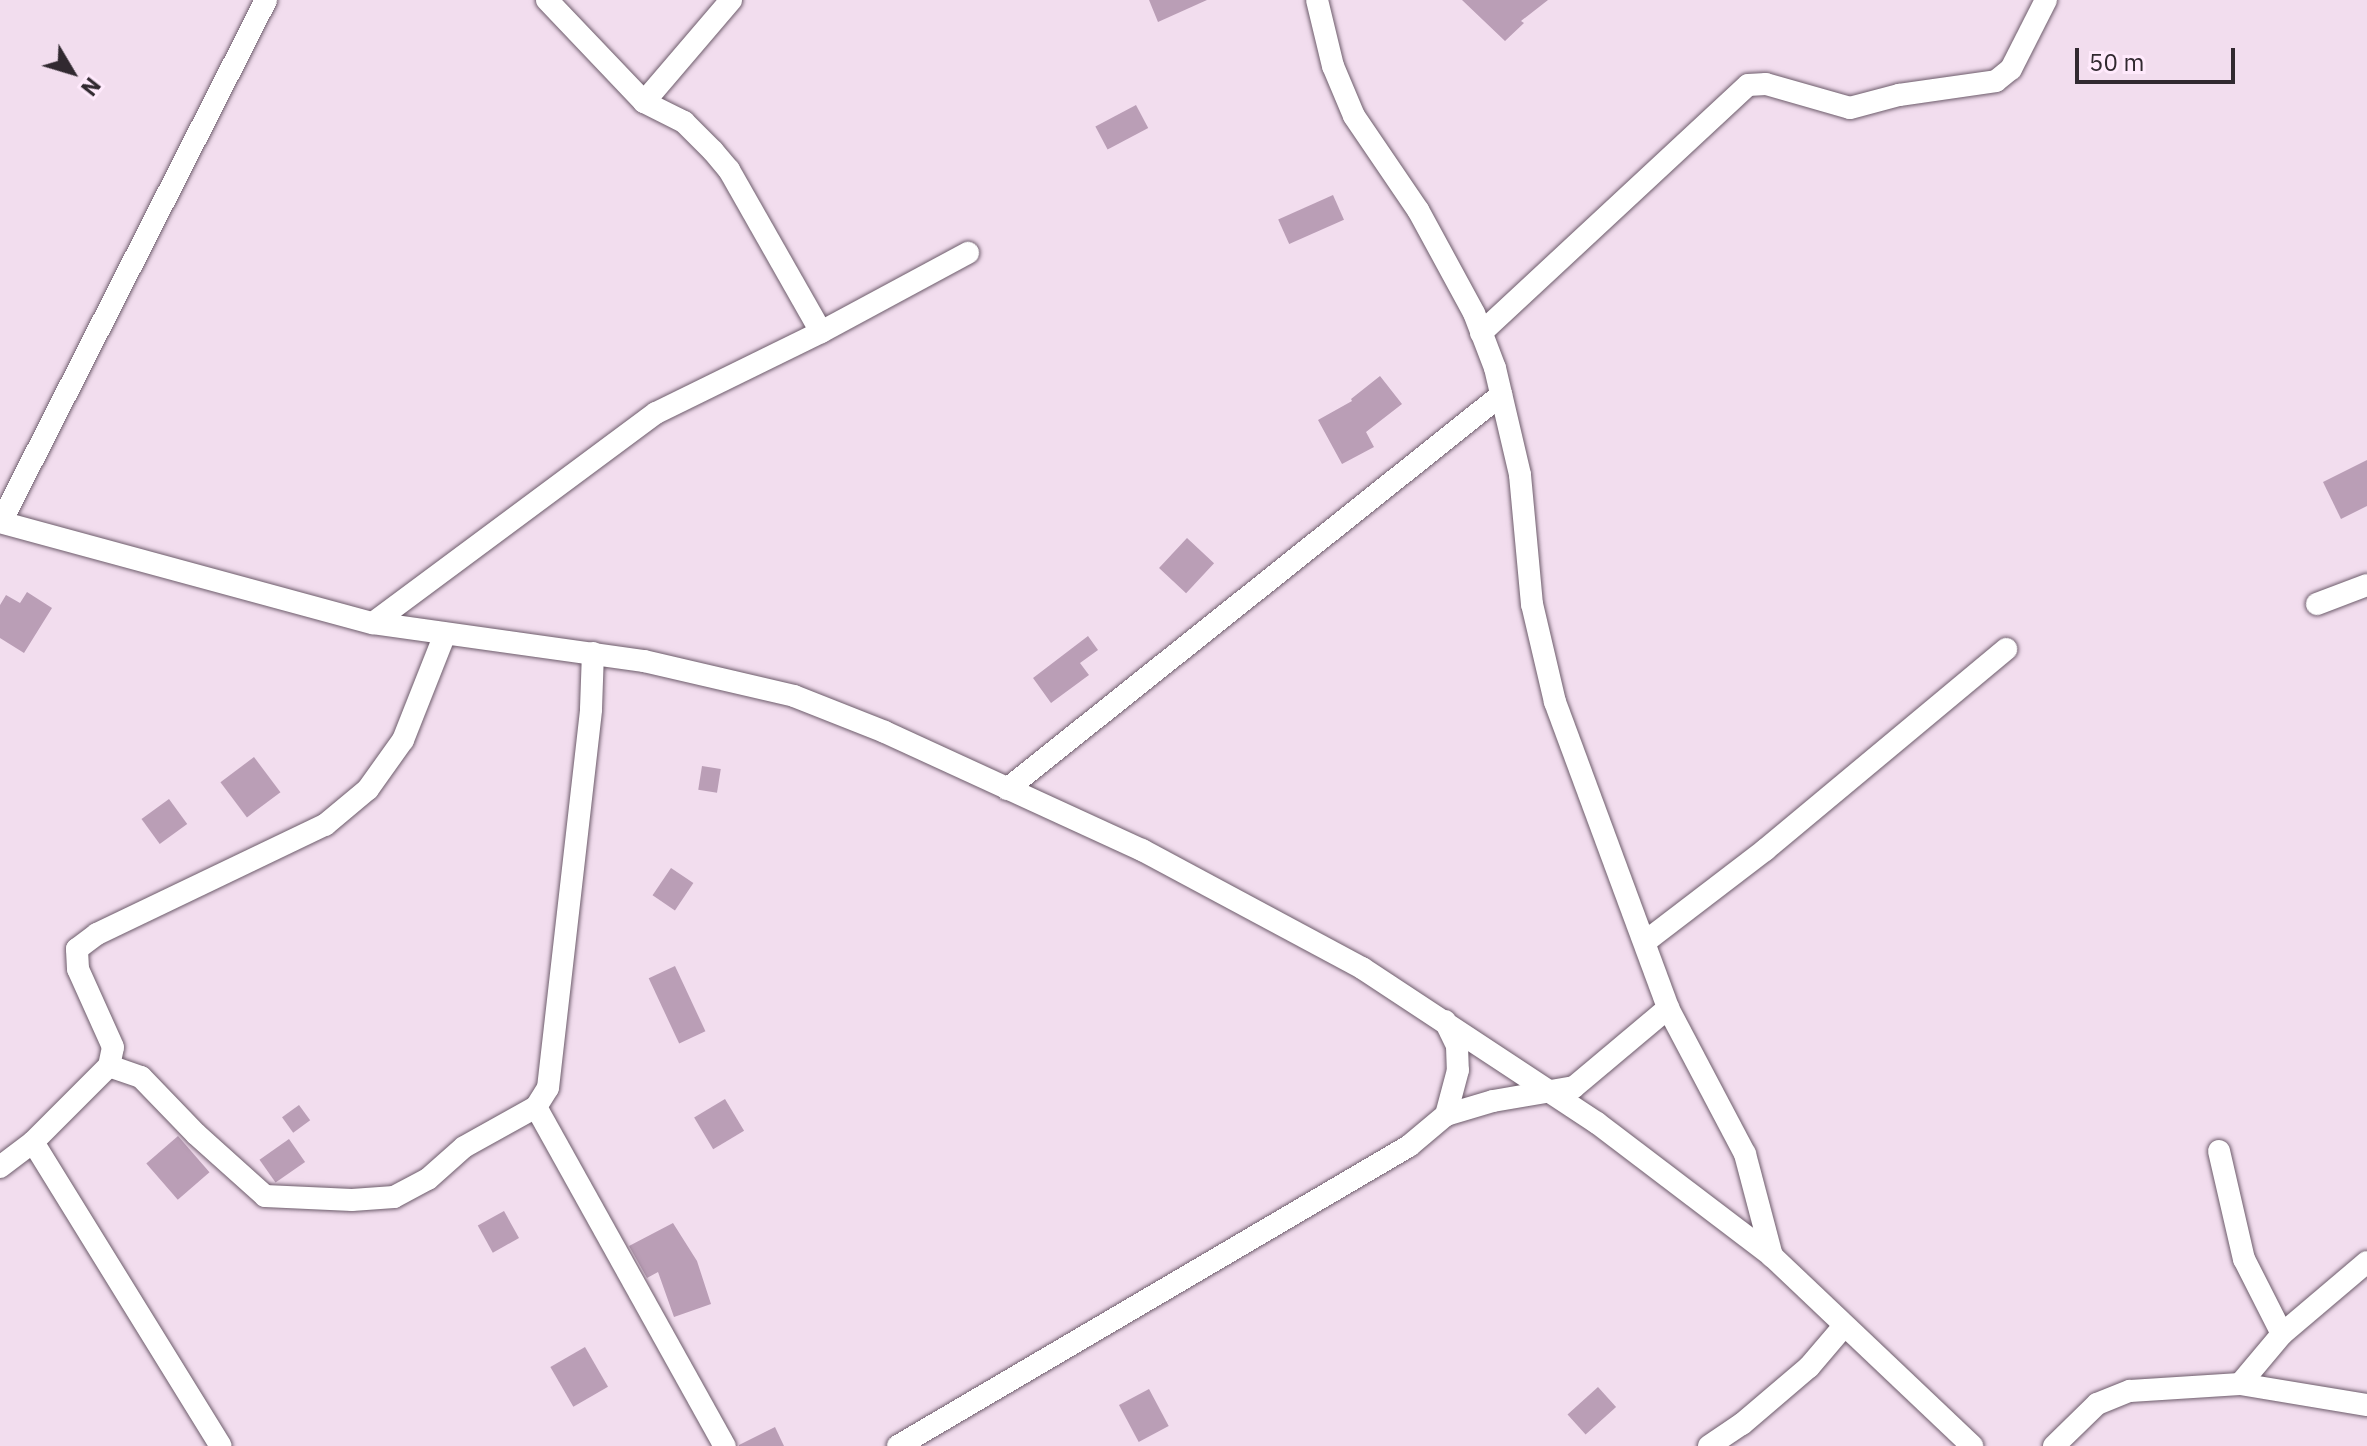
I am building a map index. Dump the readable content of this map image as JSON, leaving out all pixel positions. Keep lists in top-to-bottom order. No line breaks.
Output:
{"scale_bar":"50 m","north":"bottom right"}
